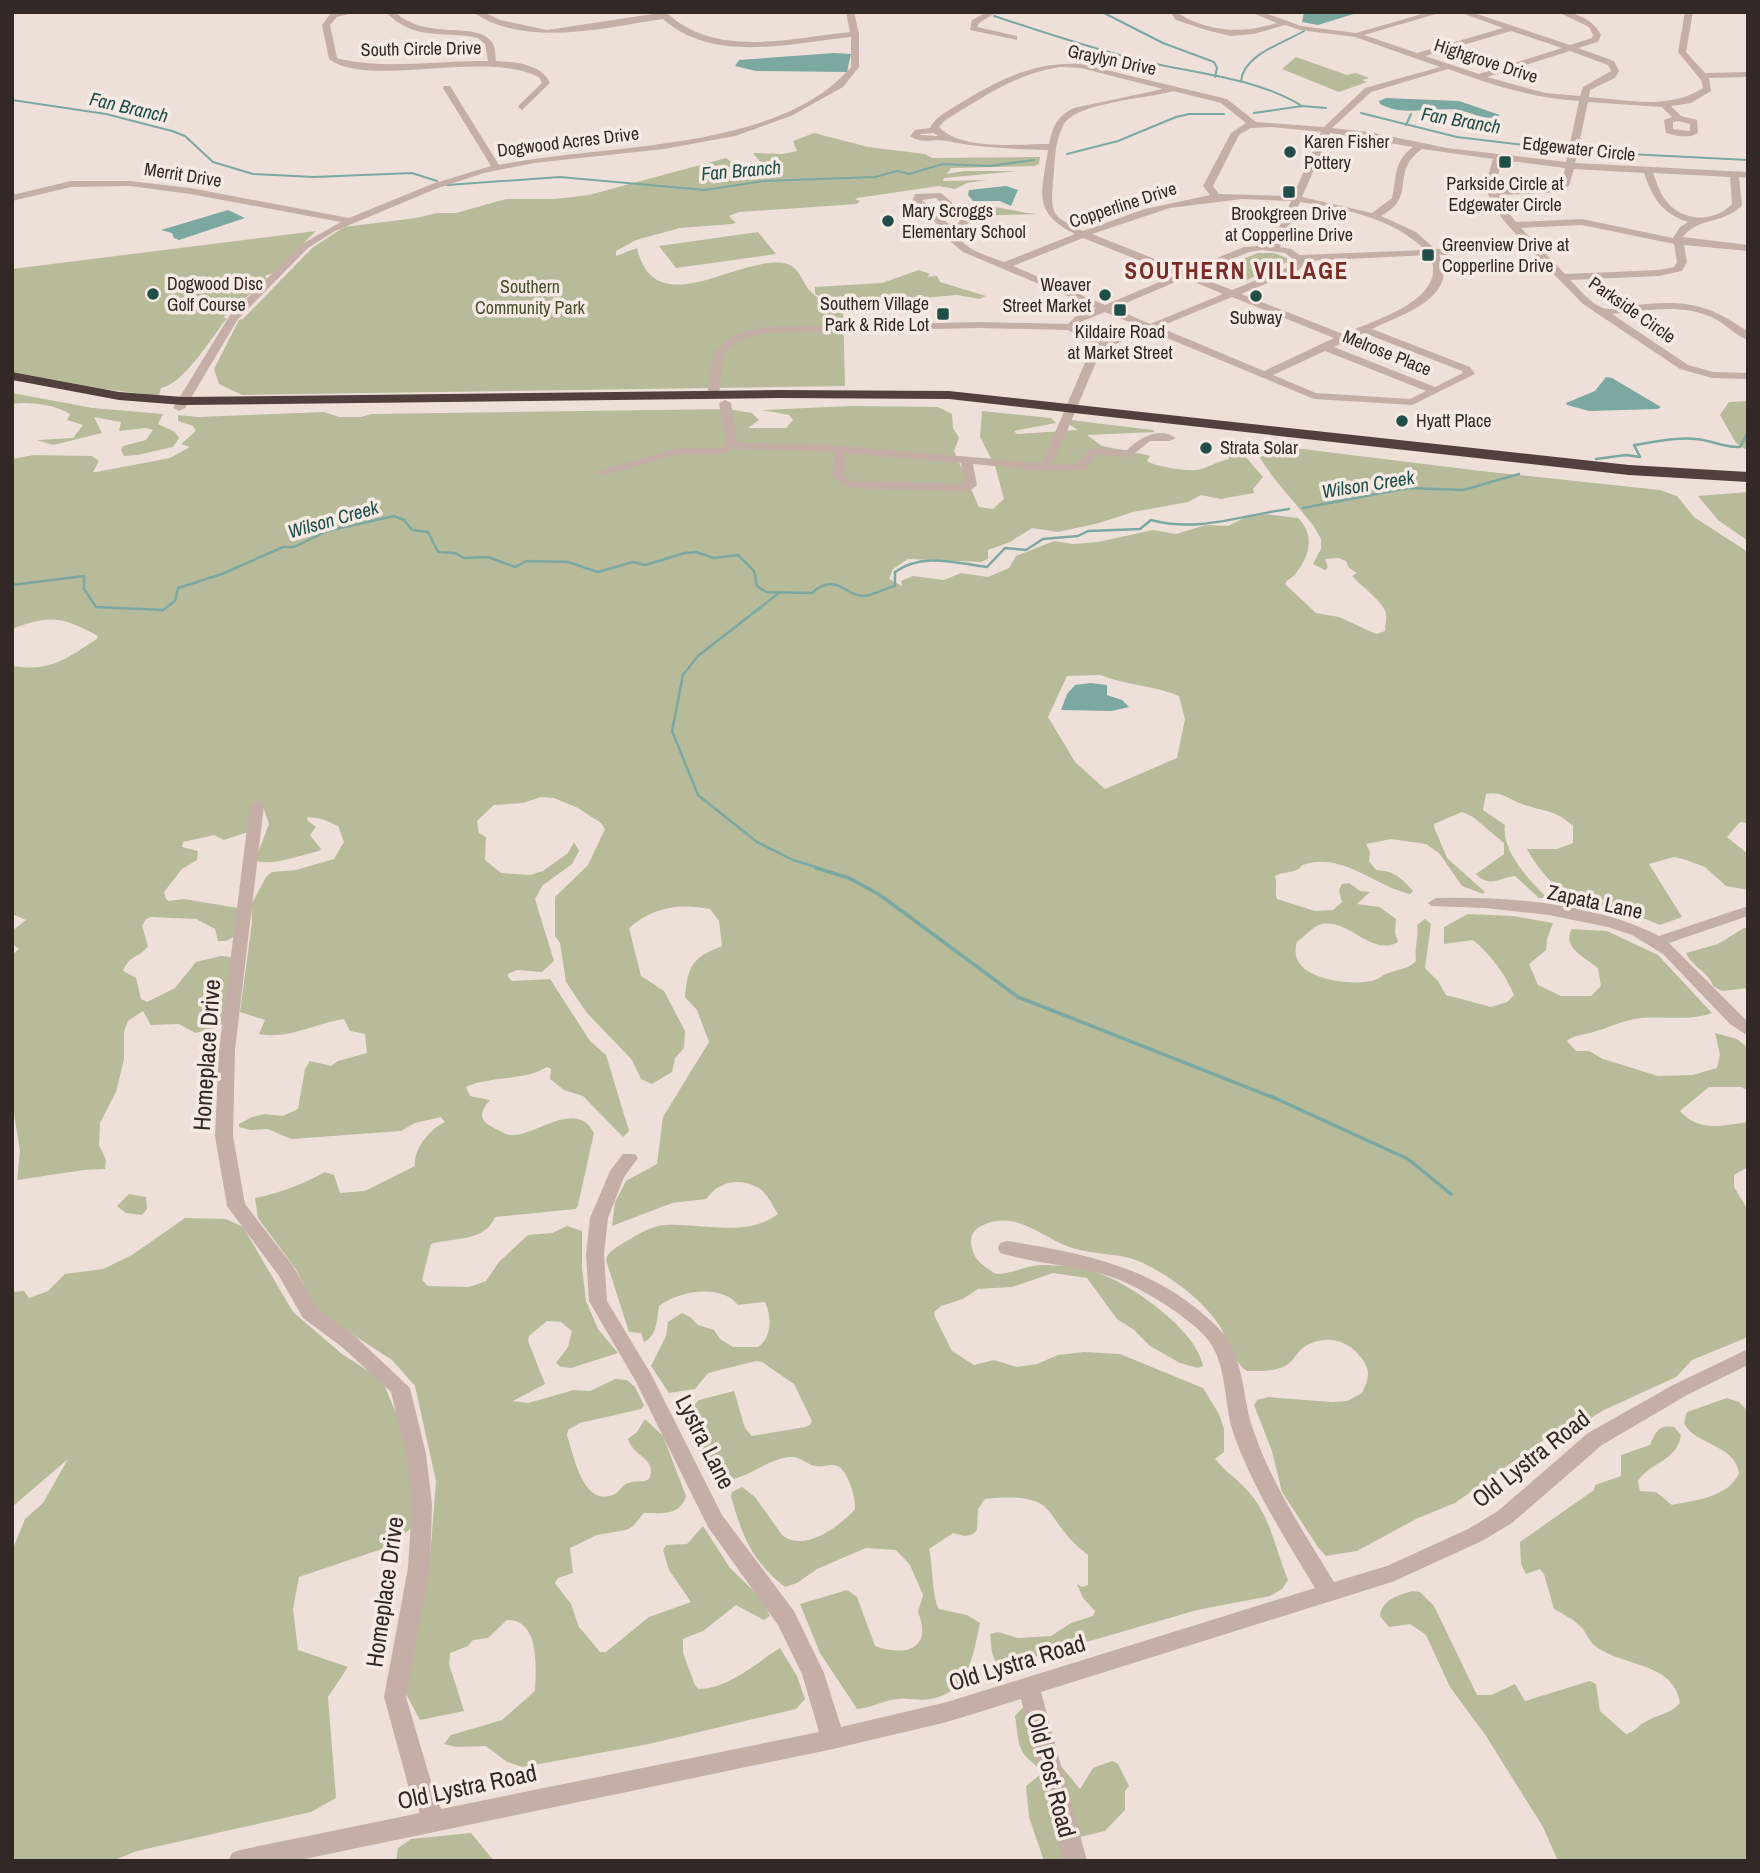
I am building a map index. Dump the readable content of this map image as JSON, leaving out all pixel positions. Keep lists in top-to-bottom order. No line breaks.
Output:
{"streets":{"street":["South Circle Drive","Graylyn Drive","Highgrove Drive","Dogwood Acres Drive","Edgewater Circle","Merrit Drive","Copperline Drive","Parkside Circle","Melrose Place","Zapata Lane","Homeplace Drive","Lystra Lane","Old Lystra Road","Old Post Road"]},"crossings":[["Graylyn Drive","Edgewater Circle"],["Dogwood Acres Drive","Merrit Drive"],["Homeplace Drive","Old Lystra Road"],["Lystra Lane","Old Lystra Road"],["Old Lystra Road","Old Post Road"]],"districts":["SOUTHERN VILLAGE"],"water":["Fan Branch","Wilson Creek"],"parks":["Southern Community Park"],"places":{"other":["Karen Fisher Pottery","Mary Scroggs Elementary School","Dogwood Disc Golf Course","Weaver Street Market","Subway","Hyatt Place","Strata Solar"],"transit":["Parkside Circle at Edgewater Circle","Brookgreen Drive at Copperline Drive","Greenview Drive at Copperline Drive","Kildaire Road at Market Street","Southern Village Park & Ride Lot"]}}
